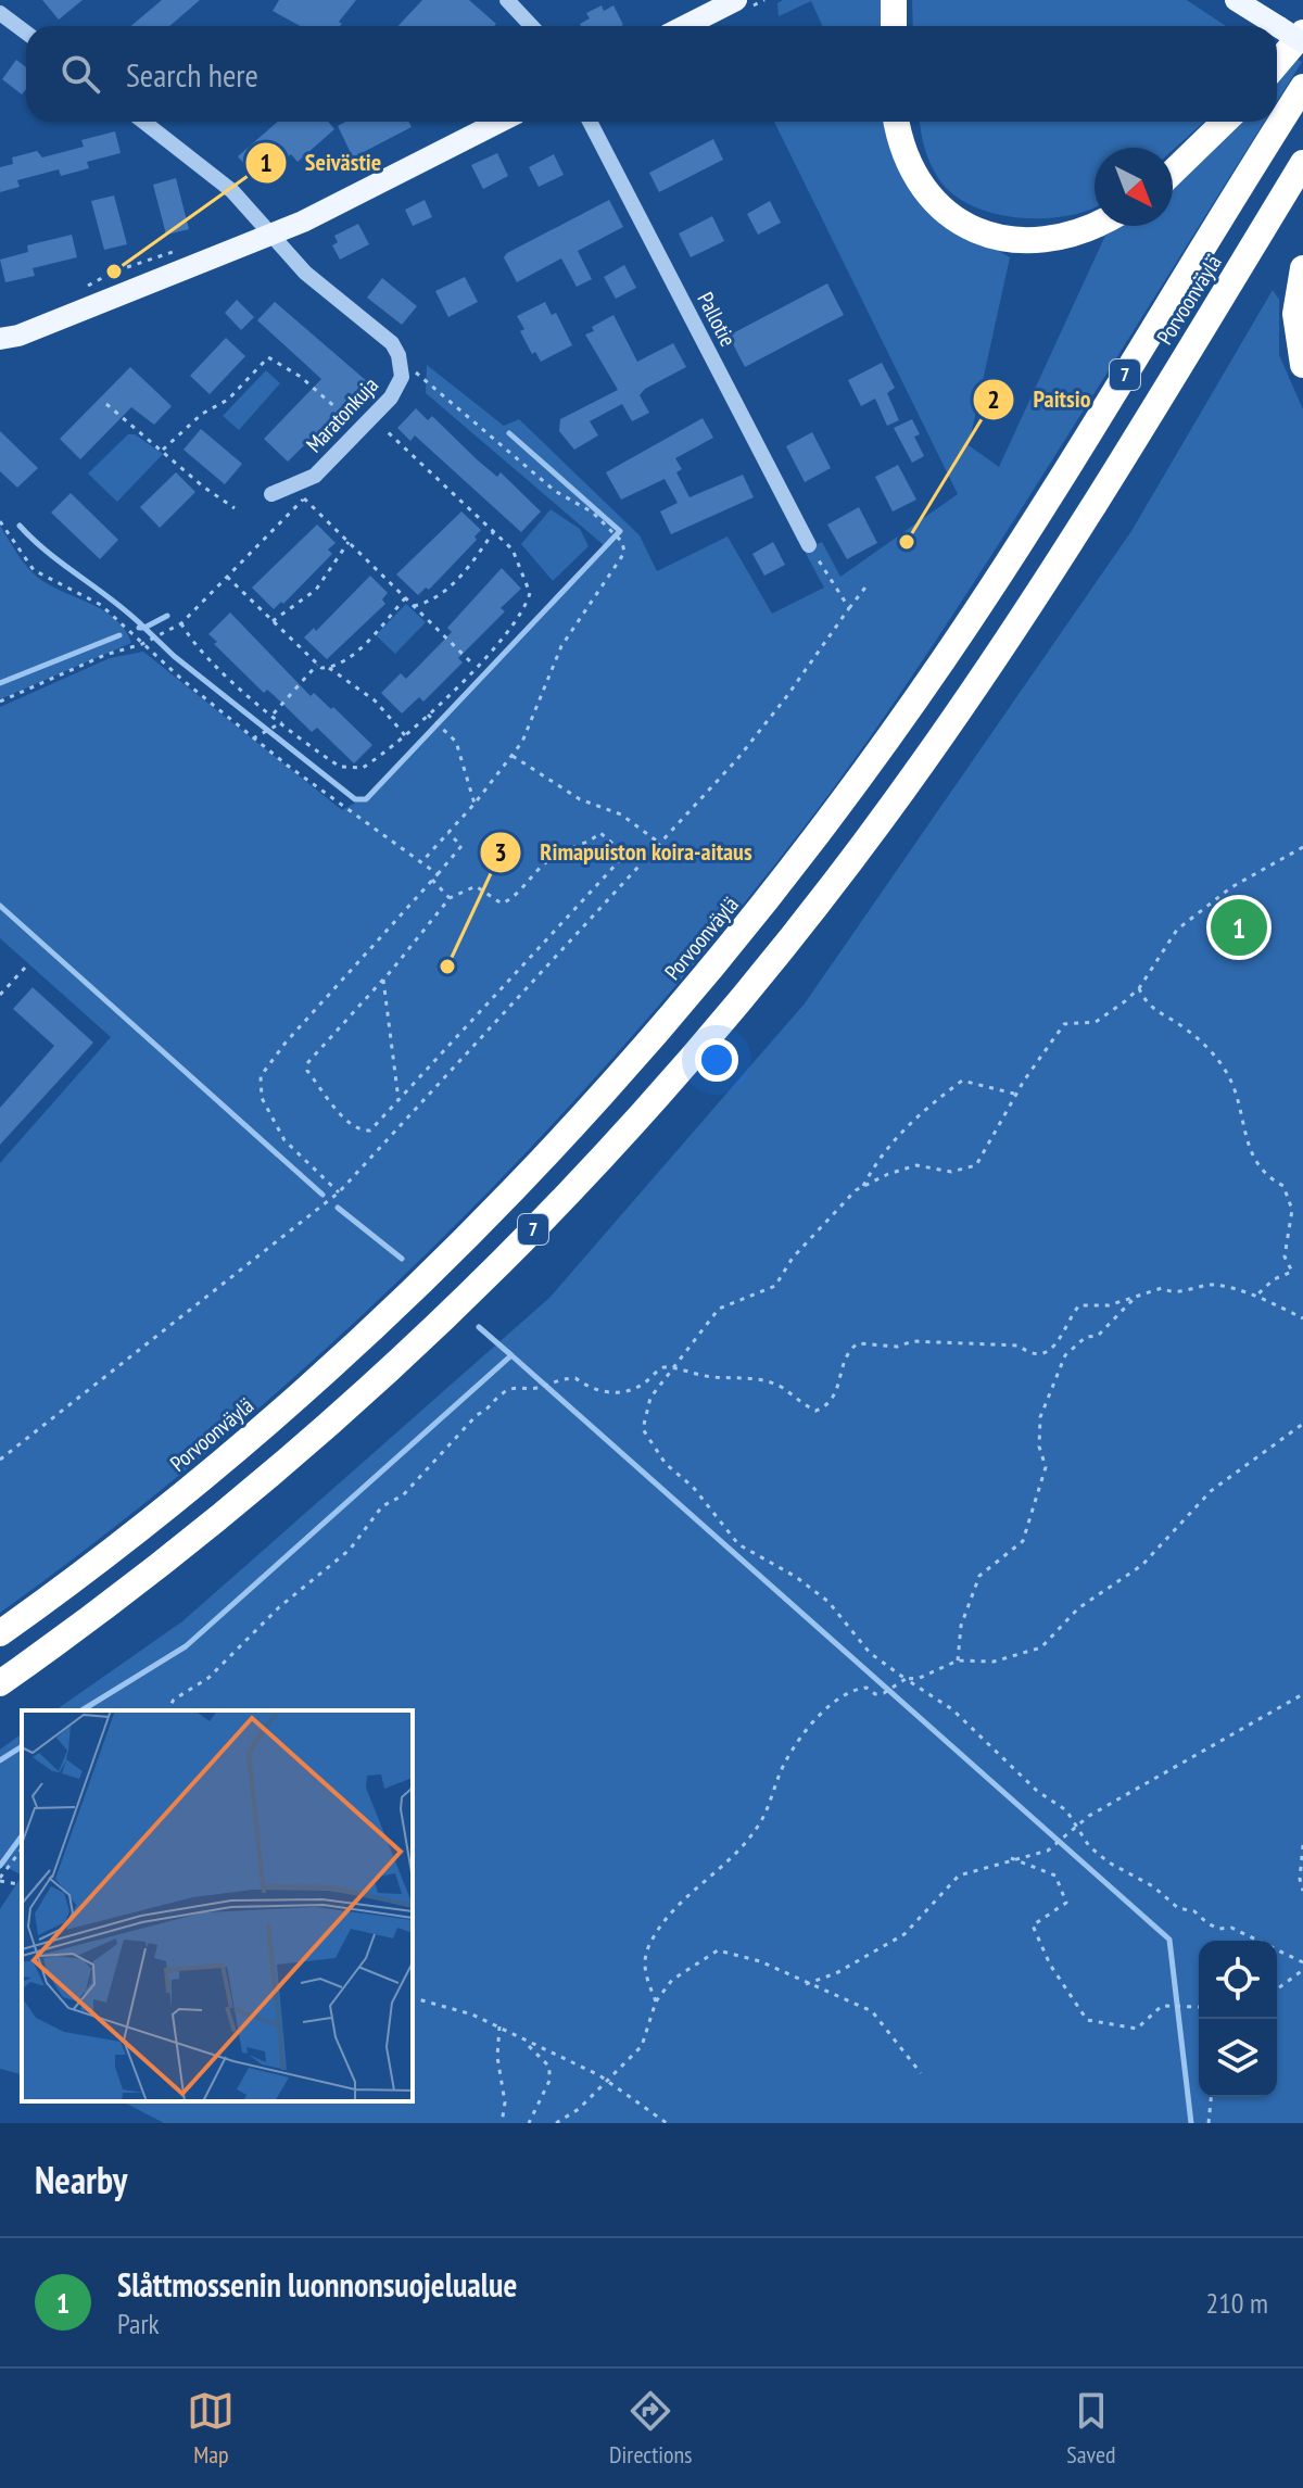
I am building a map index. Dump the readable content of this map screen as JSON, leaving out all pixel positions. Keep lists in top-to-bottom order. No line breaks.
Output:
{"streets":{"highway":["Porvoonväylä","7"],"street":["Pallotie","Maratonkuja"]},"places":["Seivästie","Paitsio","Rimapuiston koira-aitaus"],"north":"bottom right","page":{"search":"Search here","pins":"1","heading":"Nearby","list":[{"mark":"1","name":"Slåttmossenin luonnonsuojelualue","note":"Park","value":"210 m"}],"nav":["Map","Directions","Saved"]}}
